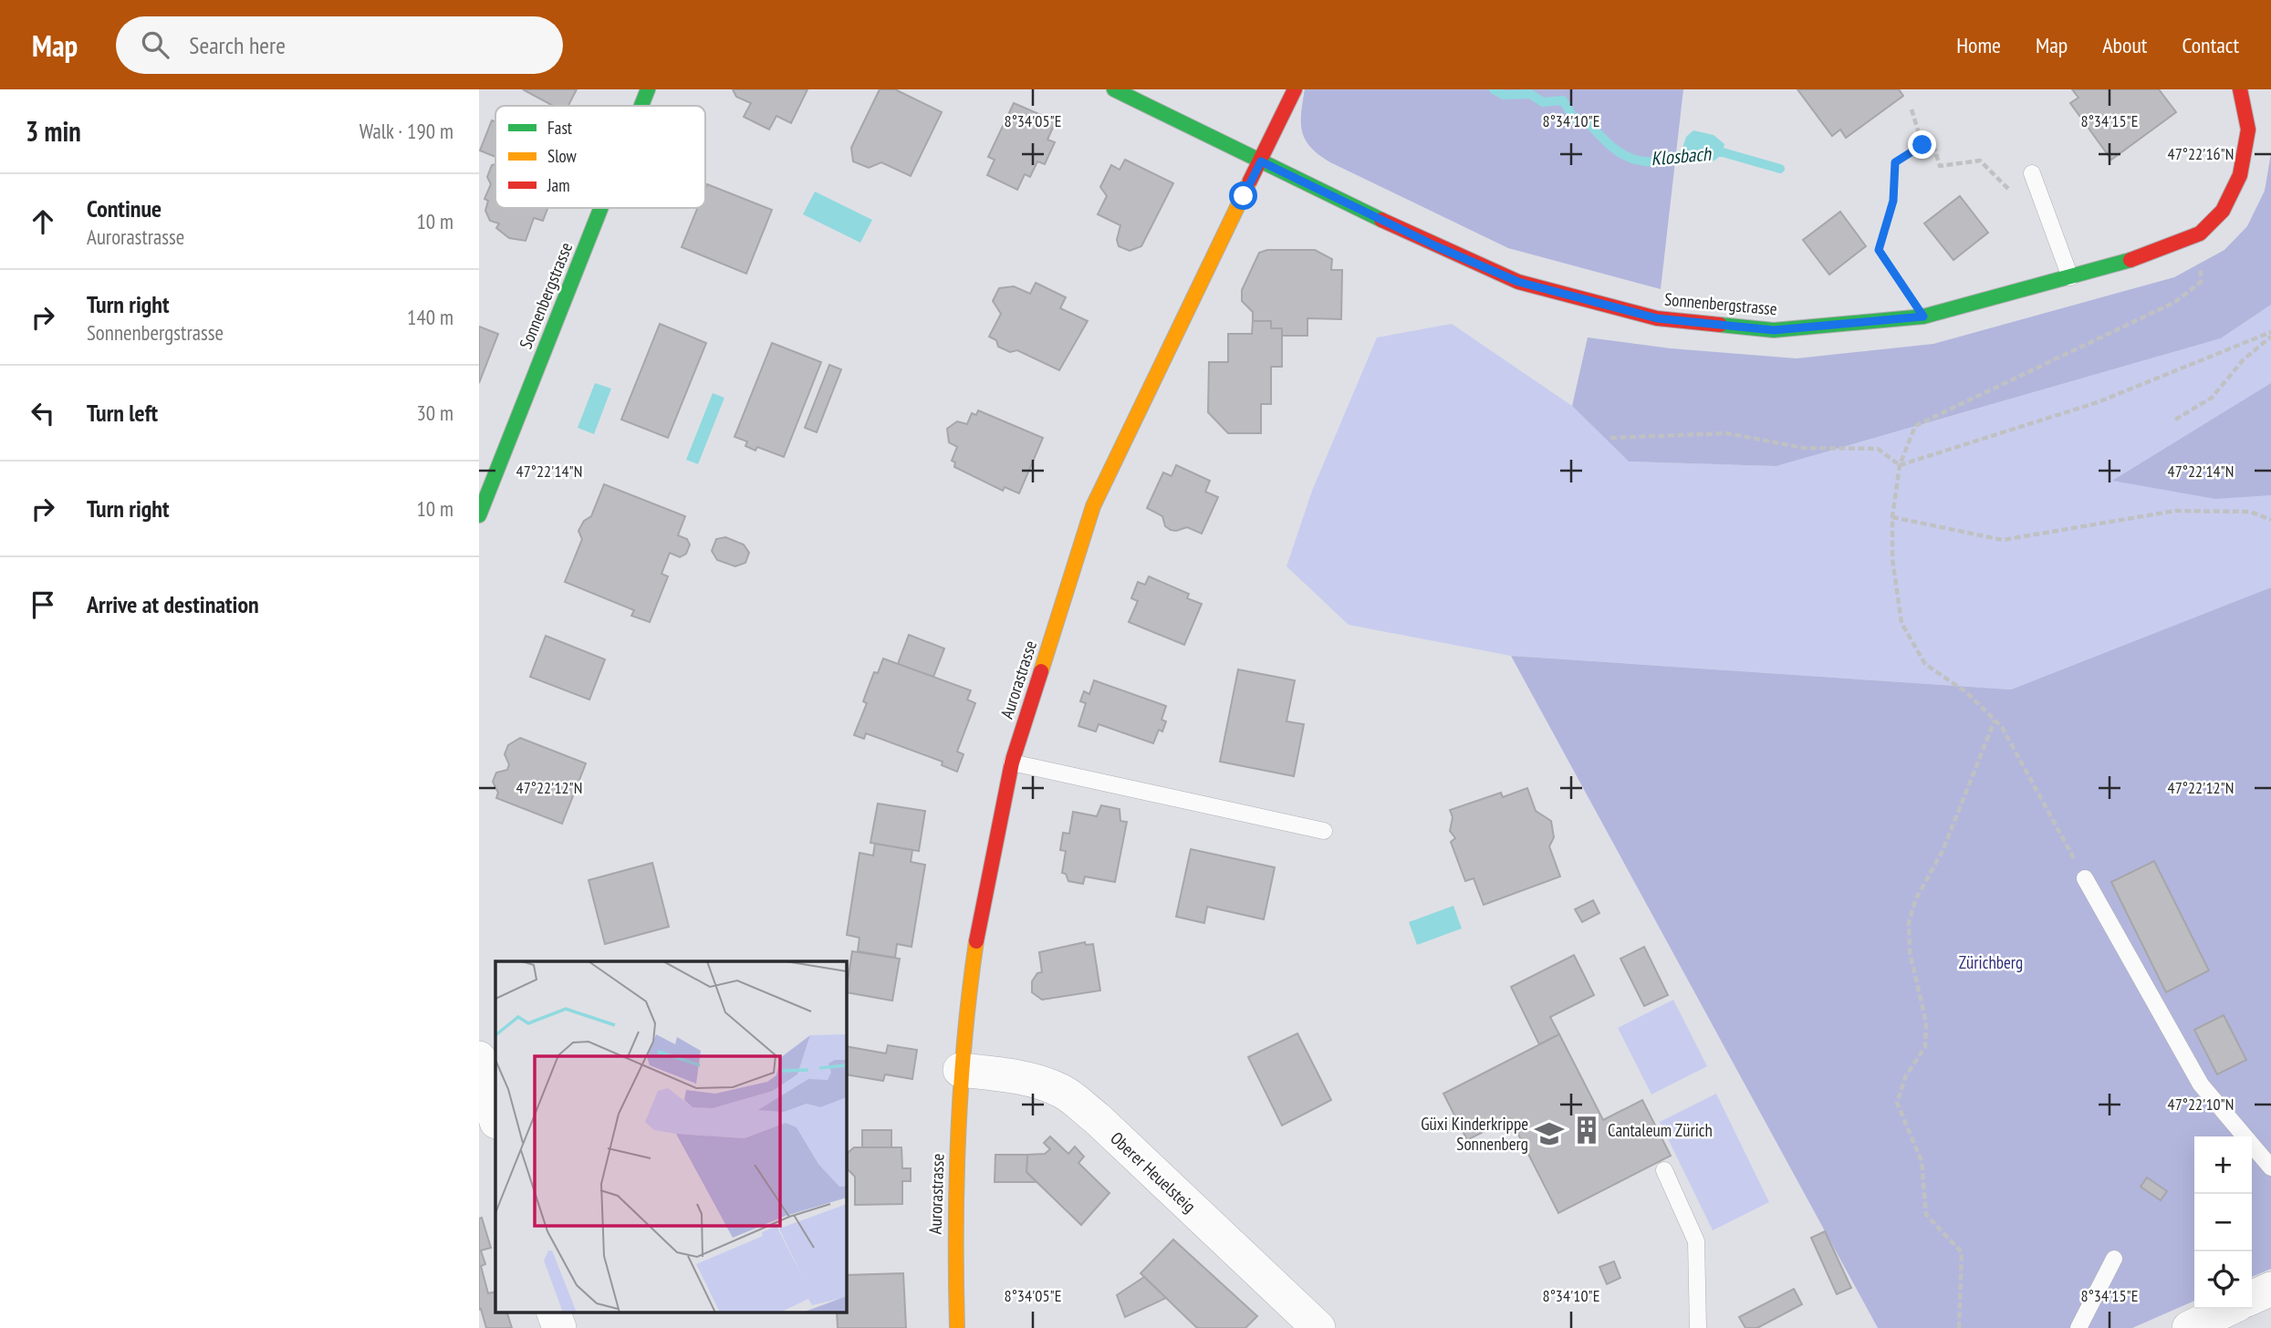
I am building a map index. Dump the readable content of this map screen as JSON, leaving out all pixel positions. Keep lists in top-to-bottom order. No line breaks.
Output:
{"streets":{"street":["Sonnenbergstrasse","Aurorastrasse","Oberer Heuelsteig"]},"crossings":[["Sonnenbergstrasse","Aurorastrasse"],["Aurorastrasse","Oberer Heuelsteig"]],"water":["Klosbach"],"parks":["Zürichberg"],"places":{"building":["Cantaleum Zürich"],"school or university":["Güxi Kinderkrippe Sonnenberg"]},"legend":["Fast","Slow","Jam"],"page":{"header":"Map","search":"Search here","nav":["Home","Map","About","Contact"],"heading":["3 min","Walk · 190 m"],"list":[["Continue","Aurorastrasse","10 m"],["Turn right","Sonnenbergstrasse","140 m"],["Turn left","30 m"],["Turn right","10 m"],"Arrive at destination"],"map_buttons":["+","−"]},"coordinates":["8°34'05\"E","8°34'10\"E","8°34'15\"E","47°22'16\"N","47°22'14\"N","47°22'12\"N","47°22'10\"N"]}
